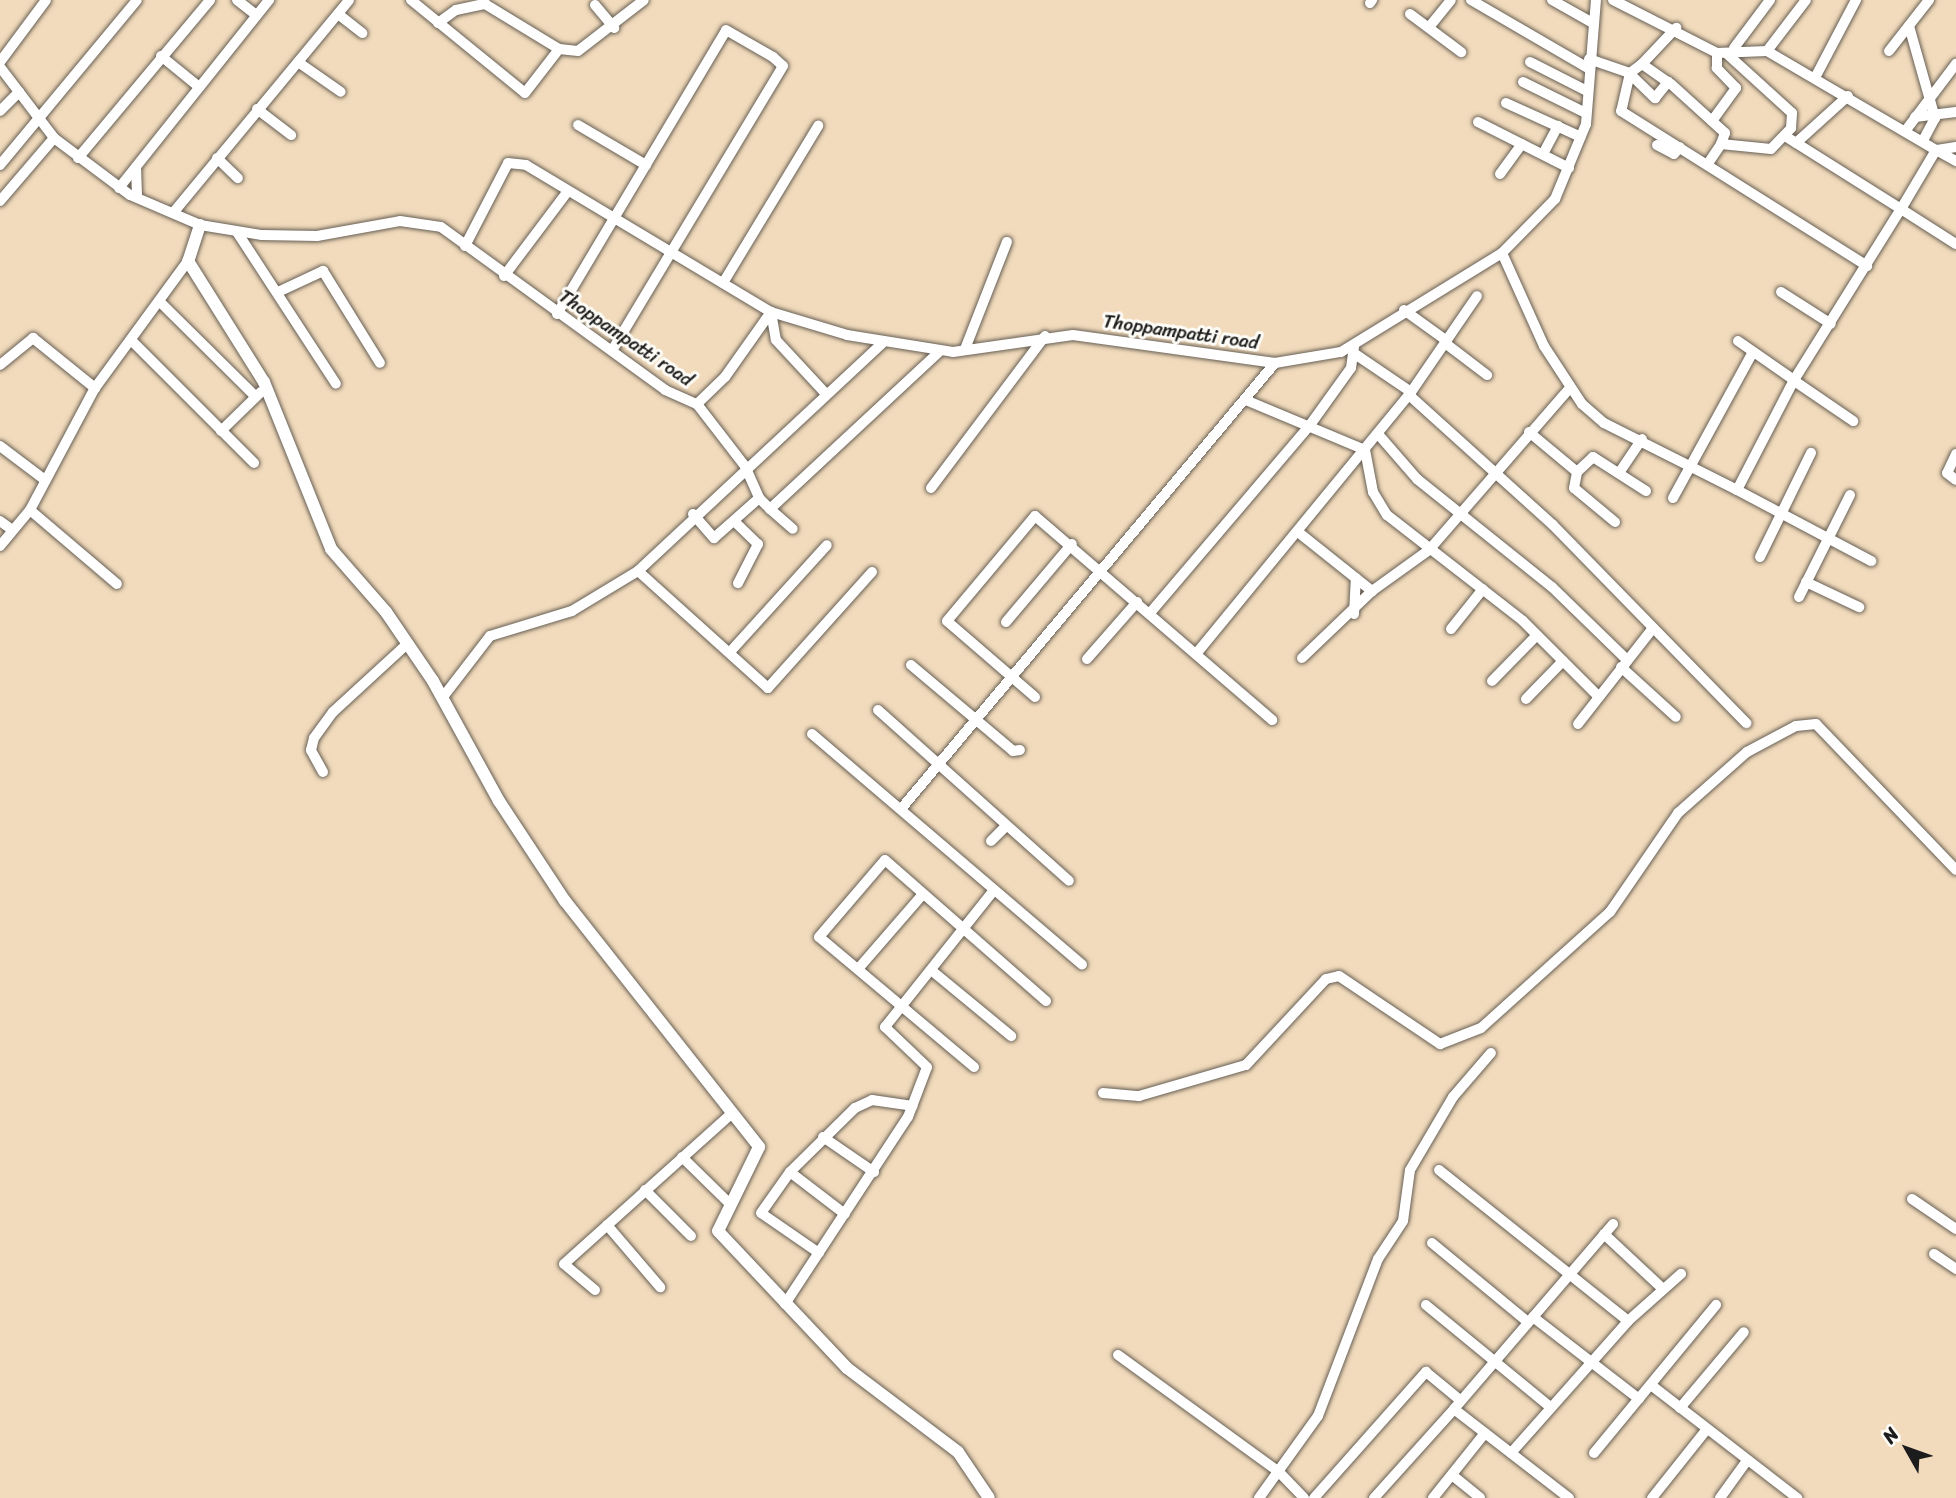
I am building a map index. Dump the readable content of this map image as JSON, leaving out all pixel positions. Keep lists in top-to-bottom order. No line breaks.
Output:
{"streets":{"street":["Thoppampatti road"]},"north":"top left"}
